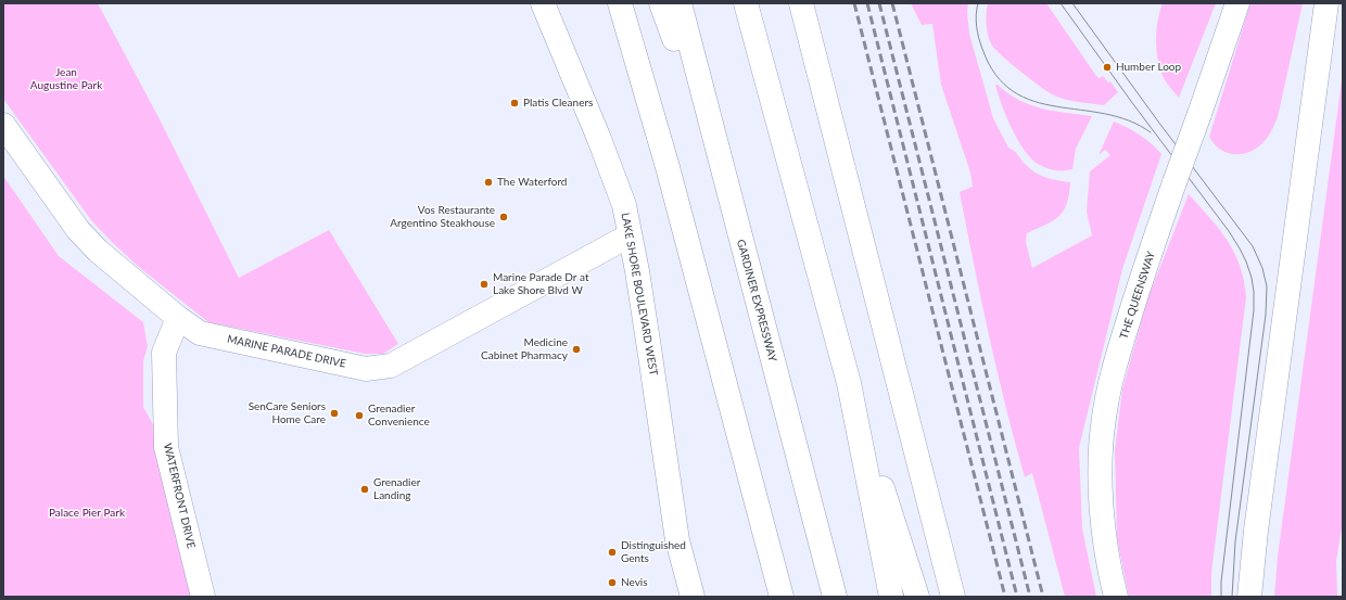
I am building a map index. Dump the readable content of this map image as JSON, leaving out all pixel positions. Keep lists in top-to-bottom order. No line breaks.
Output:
{"streets":{"main road":["LAKE SHORE BOULEVARD WEST","THE QUEENSWAY","GARDINER EXPRESSWAY","MARINE PARADE DRIVE","WATERFRONT DRIVE"]},"crossings":[["LAKE SHORE BOULEVARD WEST","MARINE PARADE DRIVE"],["MARINE PARADE DRIVE","WATERFRONT DRIVE"]],"parks":["Jean Augustine Park","Palace Pier Park"],"places":["Humber Loop","Platis Cleaners","The Waterford","Vos Restaurante Argentino Steakhouse","Marine Parade Dr at Lake Shore Blvd W","Medicine Cabinet Pharmacy","SenCare Seniors Home Care","Grenadier Convenience","Grenadier Landing","Distinguished Gents","Nevis"]}
